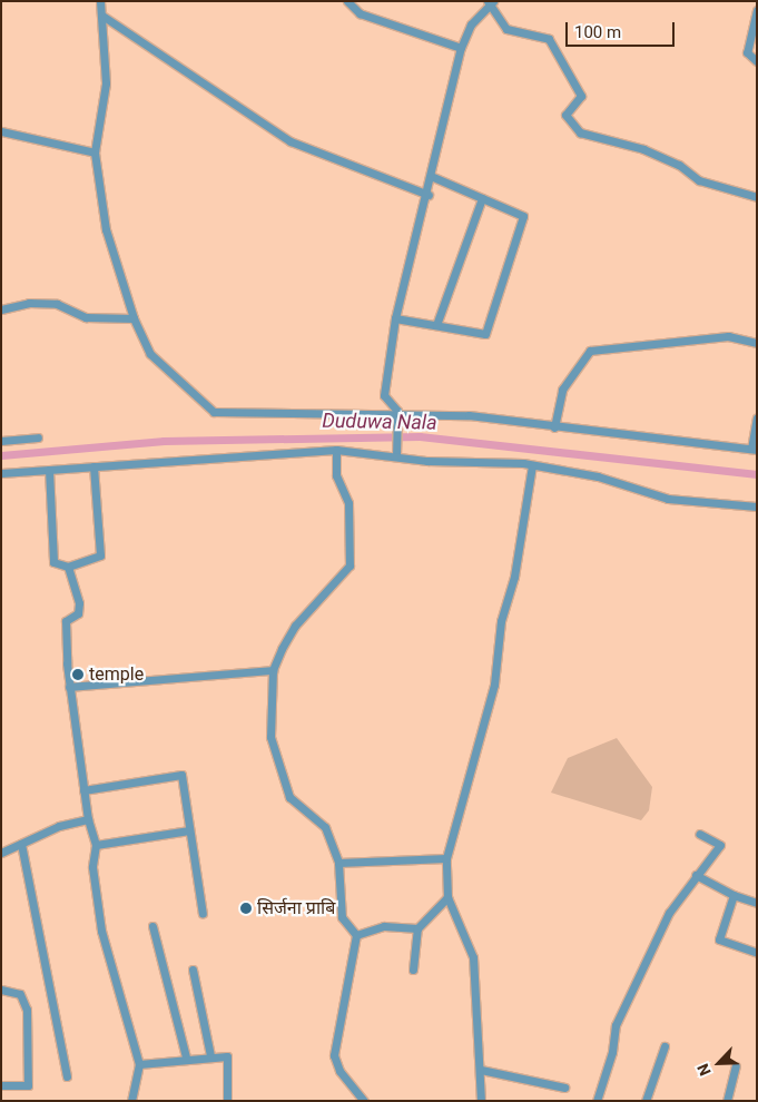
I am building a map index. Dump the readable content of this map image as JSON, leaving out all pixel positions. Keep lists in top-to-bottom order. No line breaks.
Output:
{"water":["Duduwa Nala"],"places":["temple","सिर्जना प्राबि"],"scale_bar":"100 m","north":"bottom left"}
